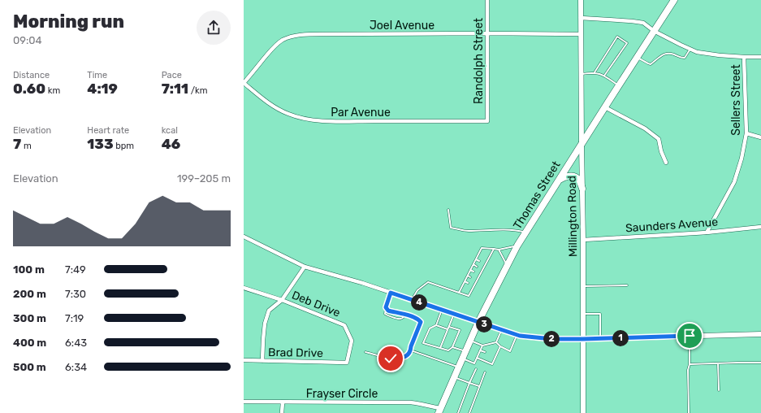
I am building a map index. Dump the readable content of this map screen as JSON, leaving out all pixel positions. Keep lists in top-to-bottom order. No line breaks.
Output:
{"streets":{"highway":["Thomas Street"],"main road":["Millington Road"],"street":["Joel Avenue","Randolph Street","Sellers Street","Par Avenue","Saunders Avenue","Deb Drive","Brad Drive","Frayser Circle"]},"crossings":[["Joel Avenue","Randolph Street"],["Joel Avenue","Par Avenue"],["Joel Avenue","Millington Road"],["Randolph Street","Par Avenue"],["Sellers Street","Saunders Avenue"],["Thomas Street","Millington Road"],["Thomas Street","Frayser Circle"],["Millington Road","Saunders Avenue"],["Deb Drive","Brad Drive"]],"page":{"heading":["Morning run","09:04"],"stats":[["Distance","0.60 km"],["Time","4:19"],["Pace","7:11 /km"],["Elevation","7 m"],["Heart rate","133 bpm"],["kcal","46"]],"chart":["Elevation","199–205 m"],"list":[{"name":"100 m","note":"7:49"},{"name":"200 m","note":"7:30"},{"name":"300 m","note":"7:19"},{"name":"400 m","note":"6:43"},{"name":"500 m","note":"6:34"}],"pins":["4","3","1","2"]}}
